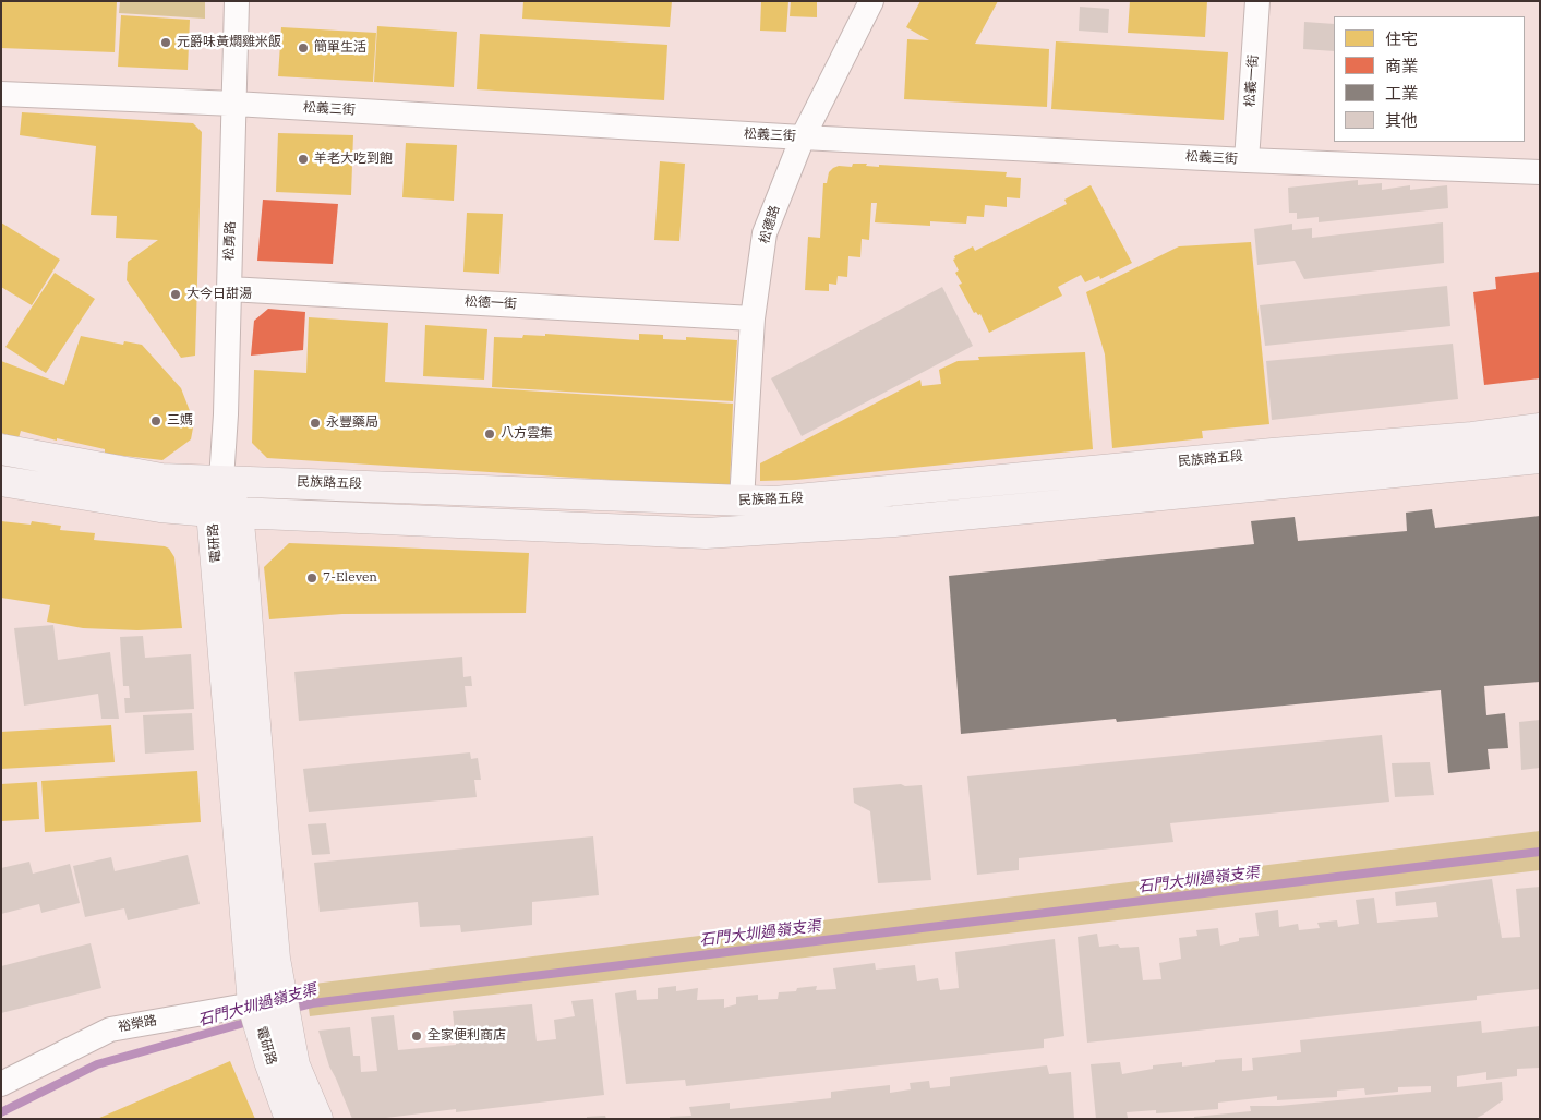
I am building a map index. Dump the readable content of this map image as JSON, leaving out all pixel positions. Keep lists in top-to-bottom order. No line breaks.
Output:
{"streets":{"main road":["民族路五段","電研路"],"street":["松義一街","松義三街","松德路","松勇路","松德一街","裕榮路"]},"crossings":[["松義一街","松義三街"],["松義三街","松德路"],["松義三街","松勇路"],["松德路","松德一街"],["松德路","民族路五段"],["松勇路","松德一街"],["松勇路","民族路五段"],["松勇路","電研路"],["民族路五段","電研路"],["電研路","裕榮路"]],"water":["石門大圳過嶺支渠"],"places":["元爵味黃燜雞米飯","簡單生活","羊老大吃到飽","大今日甜湯","三媽","永豐藥局","八方雲集","7-Eleven","全家便利商店"],"legend":["住宅","商業","工業","其他"]}
